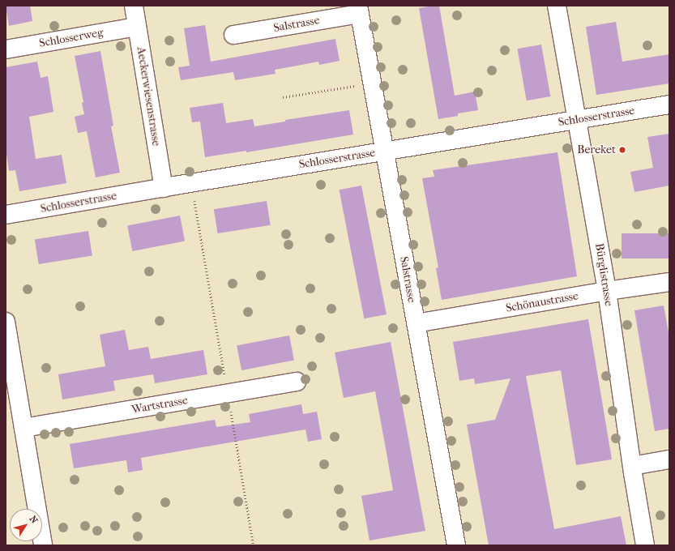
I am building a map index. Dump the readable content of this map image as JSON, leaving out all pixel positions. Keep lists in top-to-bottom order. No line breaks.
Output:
{"streets":{"street":["Salstrasse","Schlosserweg","Aeckerwiesenstrasse","Schlosserstrasse","Bürglistrasse","Schönaustrasse","Wartstrasse"]},"crossings":[["Salstrasse","Schlosserstrasse"],["Salstrasse","Schönaustrasse"],["Schlosserweg","Aeckerwiesenstrasse"],["Aeckerwiesenstrasse","Schlosserstrasse"],["Schlosserstrasse","Bürglistrasse"],["Bürglistrasse","Schönaustrasse"]],"places":["Bereket"],"north":"top right"}
